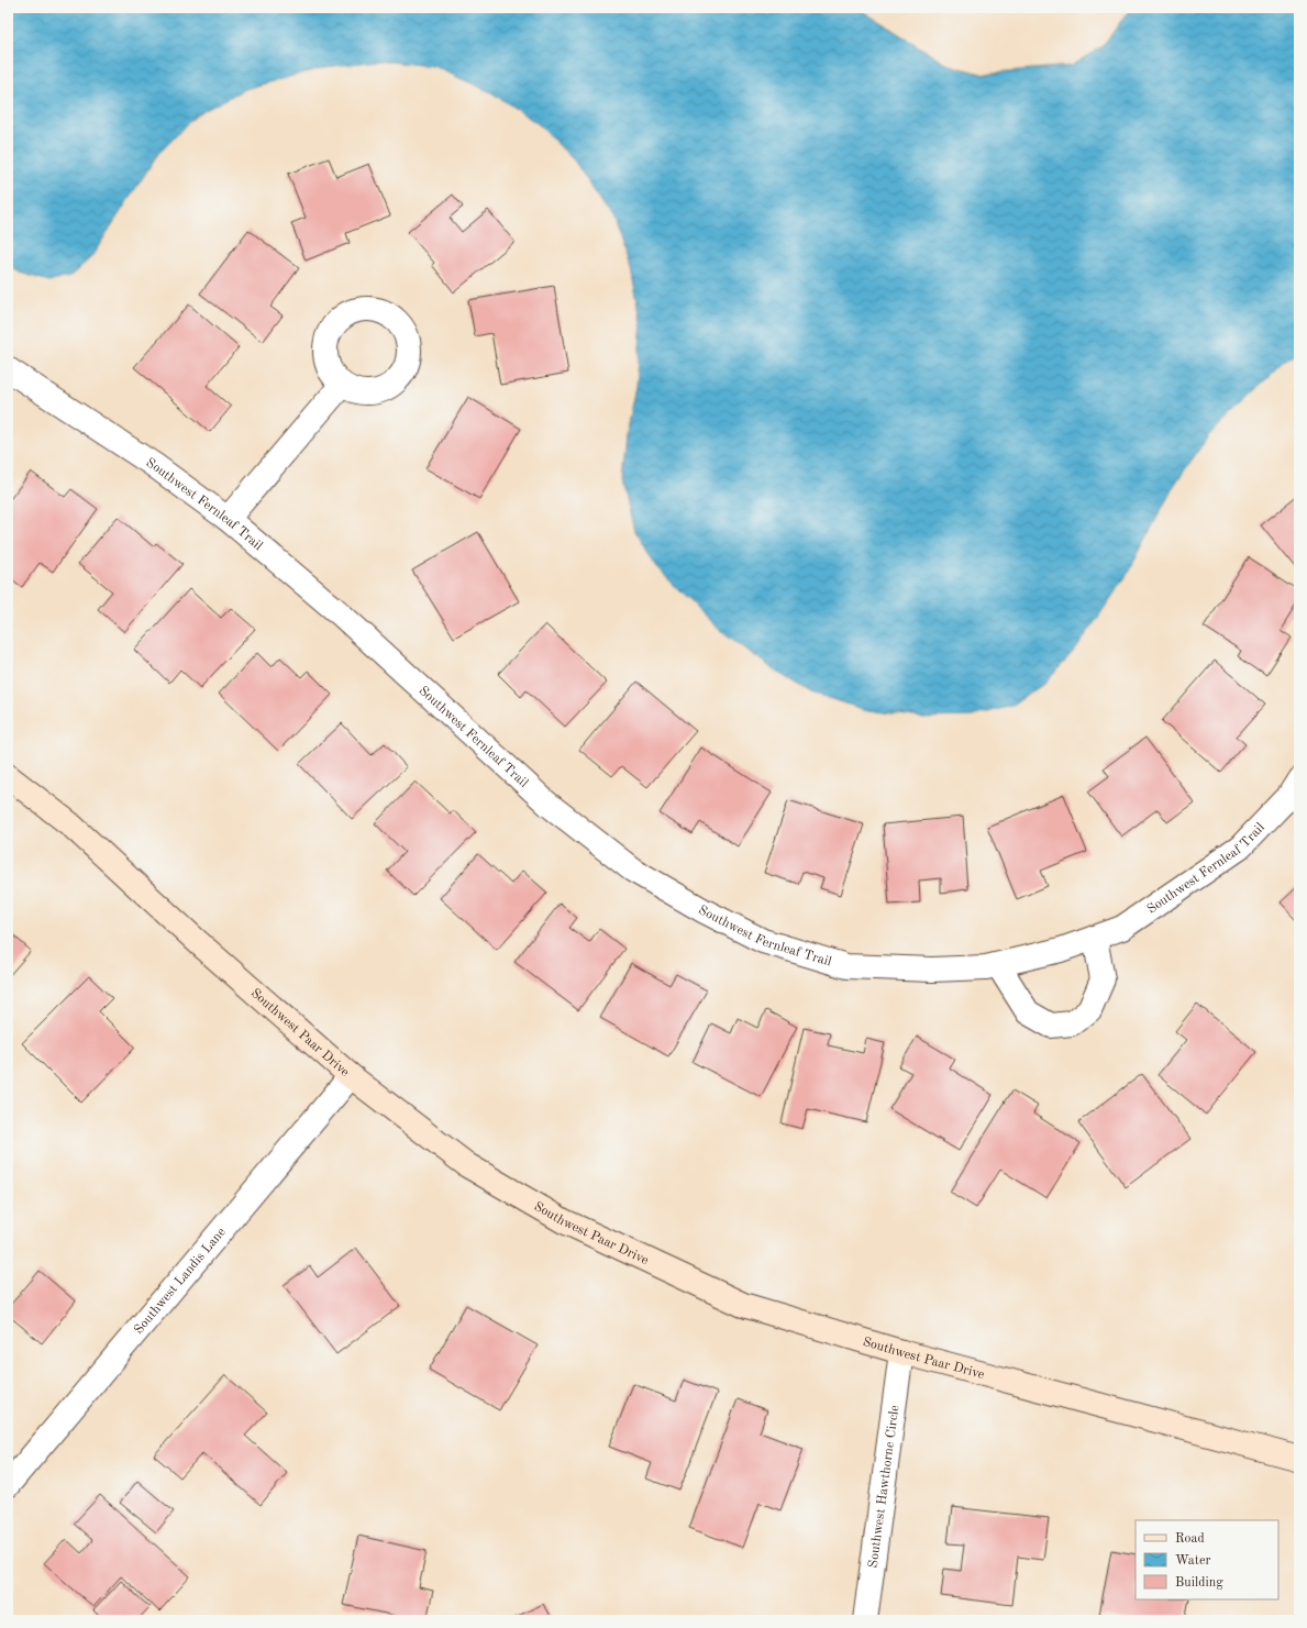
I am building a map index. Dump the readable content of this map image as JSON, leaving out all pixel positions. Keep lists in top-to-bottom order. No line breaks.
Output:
{"streets":{"street":["Southwest Fernleaf Trail","Southwest Paar Drive","Southwest Landis Lane","Southwest Hawthorne Circle"]},"crossings":[["Southwest Paar Drive","Southwest Landis Lane"],["Southwest Paar Drive","Southwest Hawthorne Circle"]],"legend":["Road","Water","Building"]}
